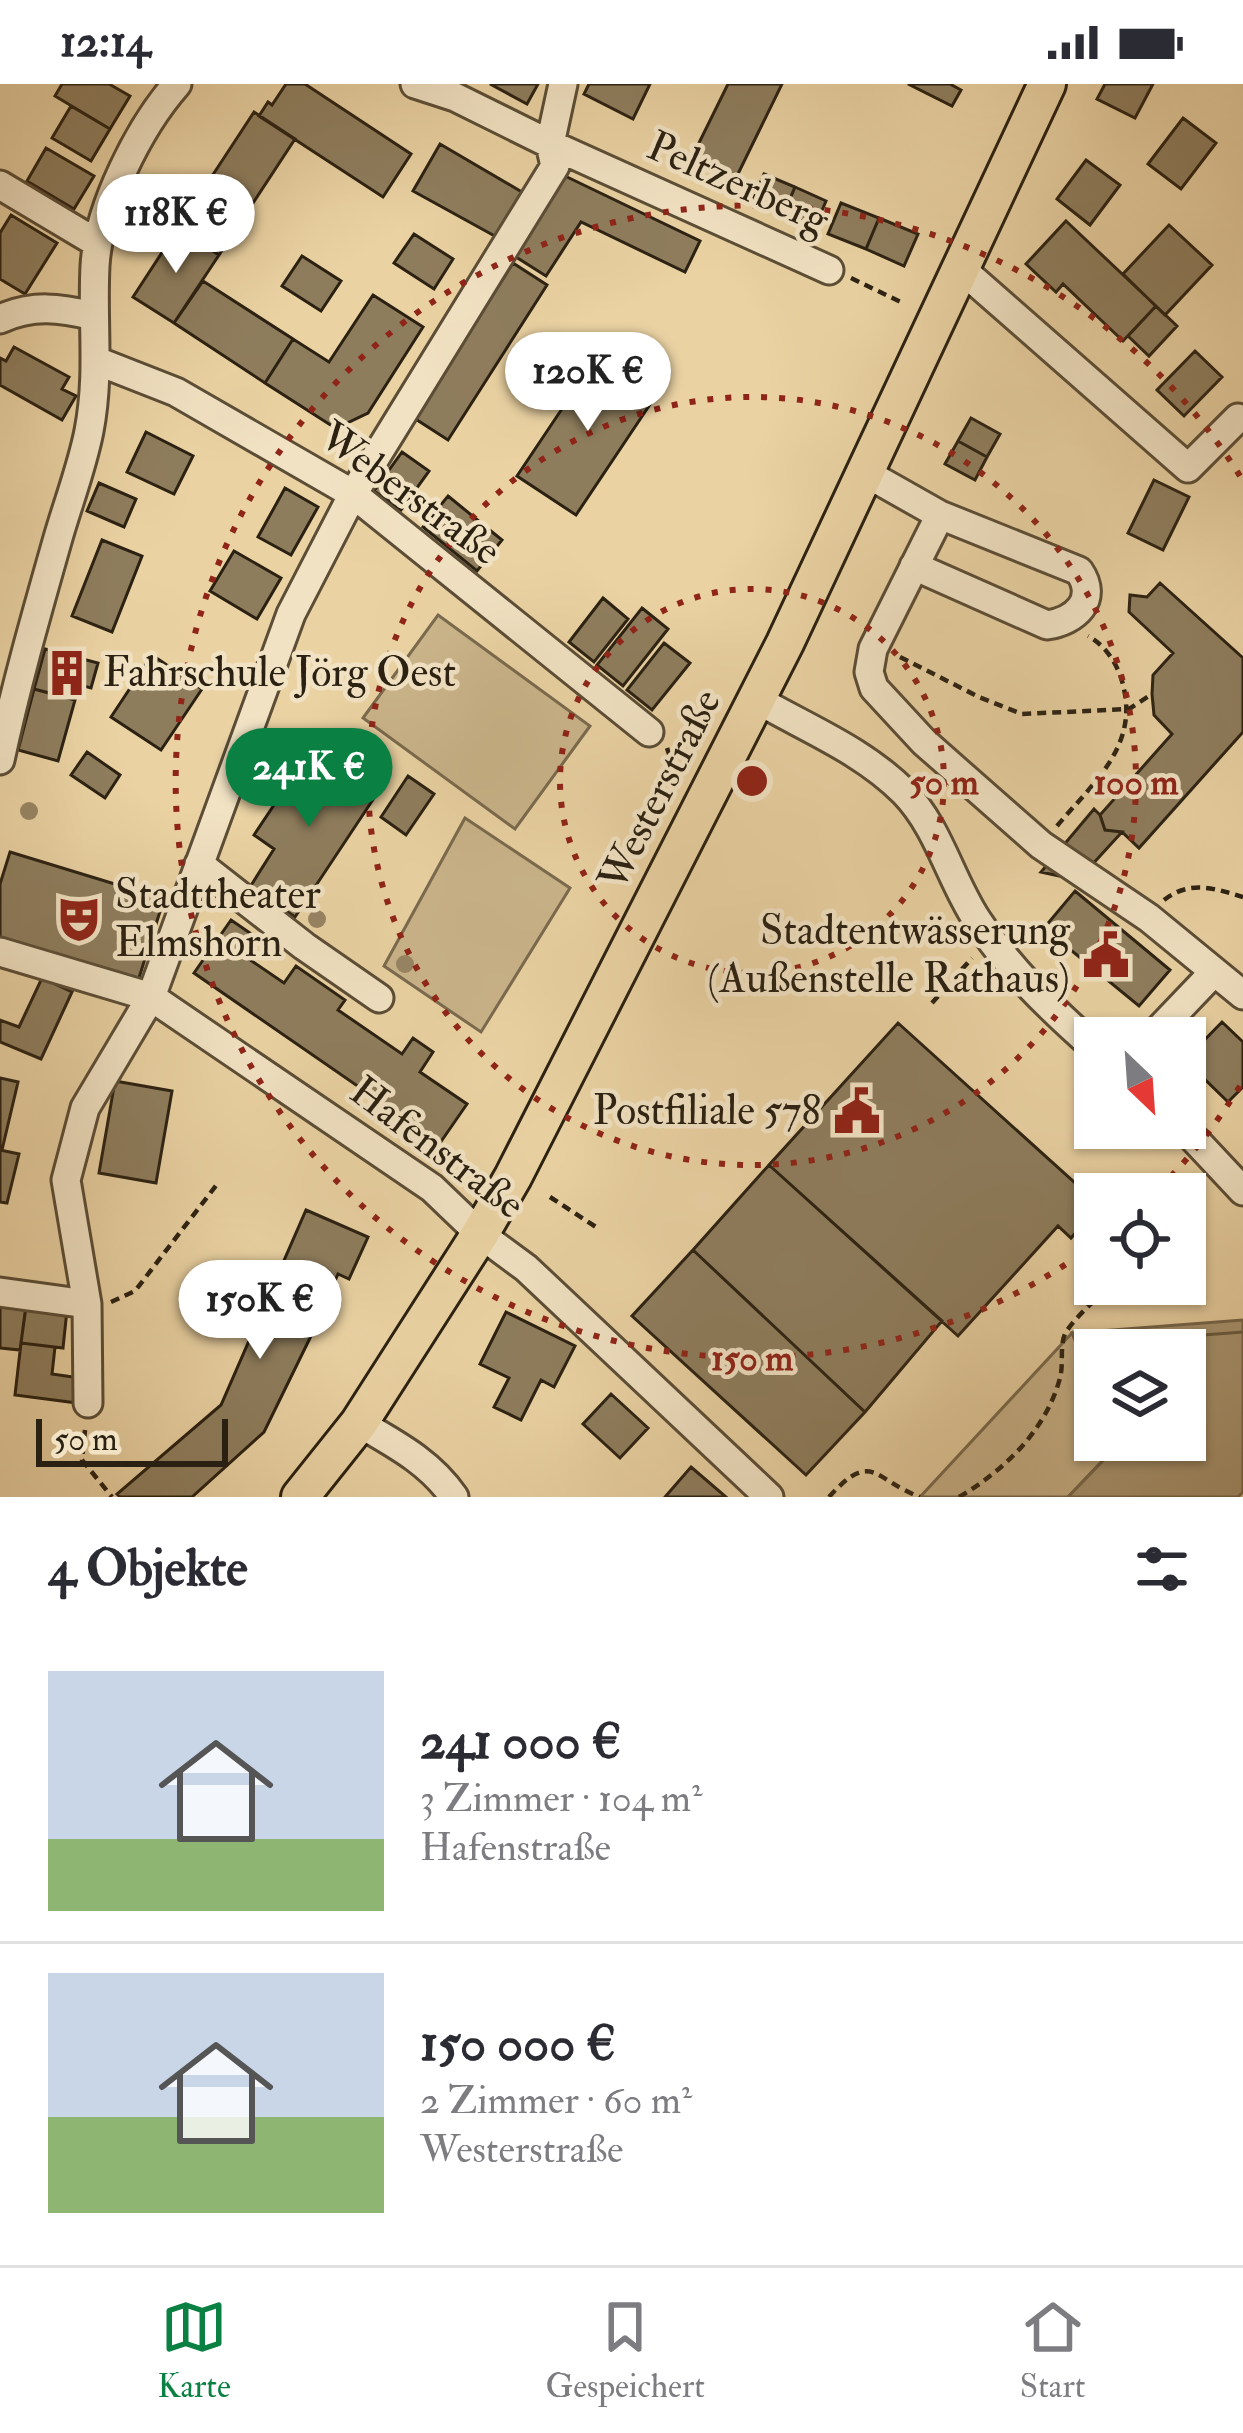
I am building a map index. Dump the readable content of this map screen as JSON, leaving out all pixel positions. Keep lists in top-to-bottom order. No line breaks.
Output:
{"streets":{"main road":["Westerstraße"],"street":["Peltzerberg","Weberstraße","Hafenstraße"]},"crossings":[["Westerstraße","Hafenstraße"]],"places":{"building":["Fahrschule Jörg Oest"],"theatre":["Stadttheater Elmshorn"],"public building":["Stadtentwässerung (Außenstelle Rathaus)","Postfiliale 578"]},"scale_bar":"50 m","north":"bottom right","page":{"status":"12:14","price":["118K €","120K €","241K €","150K €"],"scale":"50 m","heading":"4 Objekte","list":[{"name":"241 000 €","note":"3 Zimmer · 104 m² · Hafenstraße"},{"name":"150 000 €","note":"2 Zimmer · 60 m² · Westerstraße"}],"tabs":["Karte","Gespeichert","Start"]},"rings":["50 m","100 m","150 m"]}
